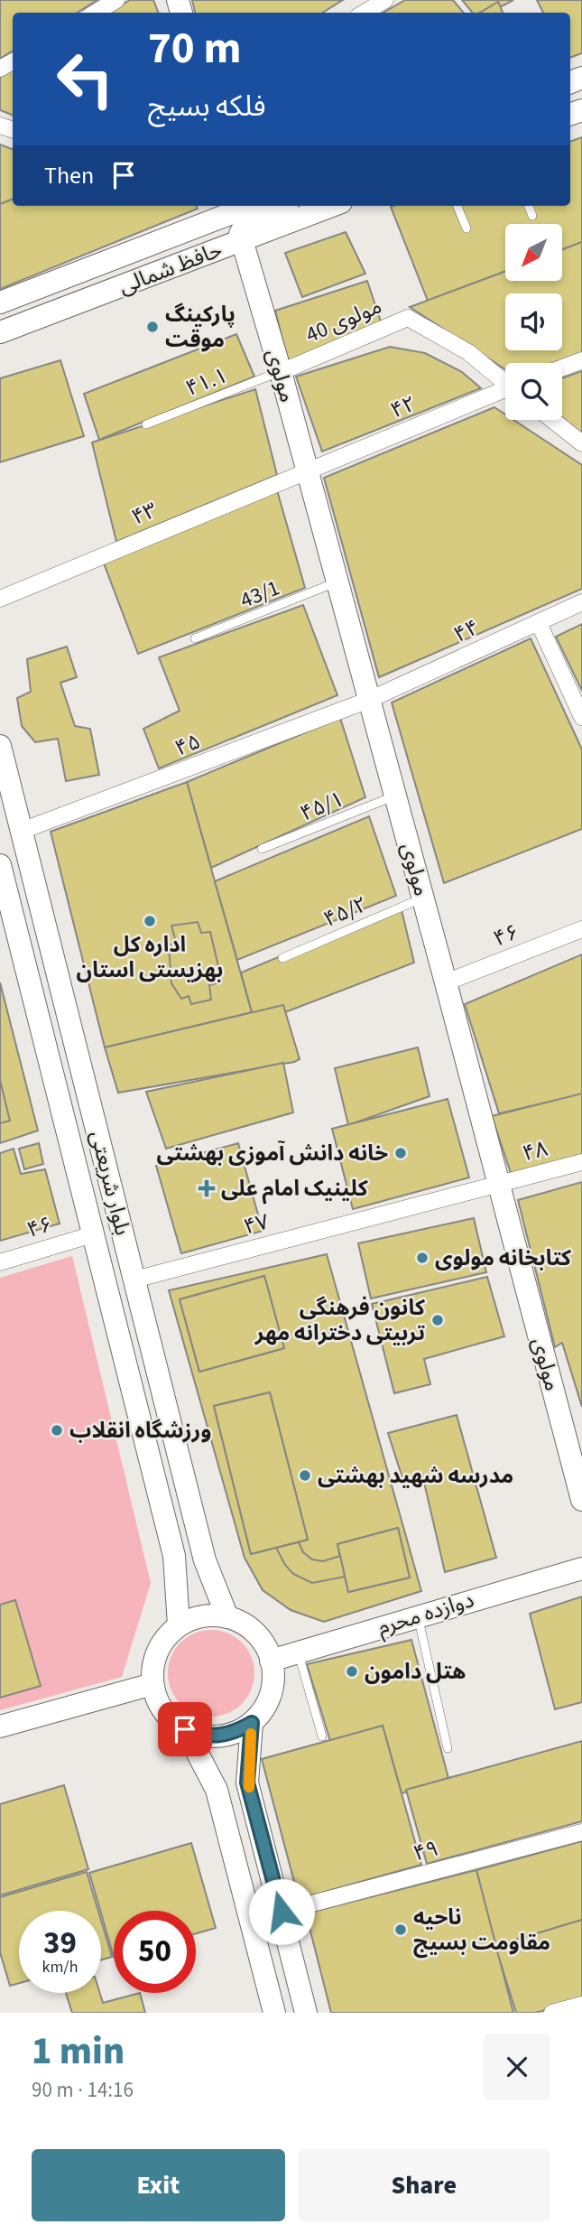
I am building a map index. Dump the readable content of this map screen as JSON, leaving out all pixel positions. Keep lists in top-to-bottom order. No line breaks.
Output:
{"streets":{"main road":["حافظ شمالی","مولوی","بلوار شریعتی","دوازده محرم"],"street":["مولوی 40","۴۲","۴۳","۴۴","۴۵","۴۶","۴۸","۴۷","۴۹"],"lane":["۴۱.۱","43/1","۴۵/۱","۴۵/۲"]},"crossings":[["حافظ شمالی","مولوی"],["مولوی 40","مولوی"],["مولوی 40","۴۱.۱"],["مولوی","۴۱.۱"],["مولوی","۴۲"],["مولوی","۴۳"],["مولوی","43/1"],["مولوی","۴۴"],["مولوی","۴۵"],["مولوی","۴۵/۱"],["مولوی","۴۵/۲"],["مولوی","۴۶"],["مولوی","۴۸"],["مولوی","۴۷"],["۴۲","۴۳"],["۴۴","۴۵"],["۴۵","بلوار شریعتی"],["۴۶","بلوار شریعتی"],["۴۸","۴۷"],["بلوار شریعتی","۴۷"],["بلوار شریعتی","دوازده محرم"]],"places":{"other":["پارکینگ موقت","اداره کل بهزیستی استان","خانه دانش آموزی بهشتی","کتابخانه مولوی","کانون فرهنگی تربیتی دخترانه مهر","ورزشگاه انقلاب","مدرسه شهید بهشتی","هتل دامون","ناحیه مقاومت بسیج"],"health":["کلینیک امام علی"]},"north":"bottom left","page":{"turn":["70 m","فلکه بسیج"],"then":"Then","speed":"39 km/h","limit":"50","heading":["1 min","90 m · 14:16"],"buttons":["Exit","Share"]}}
